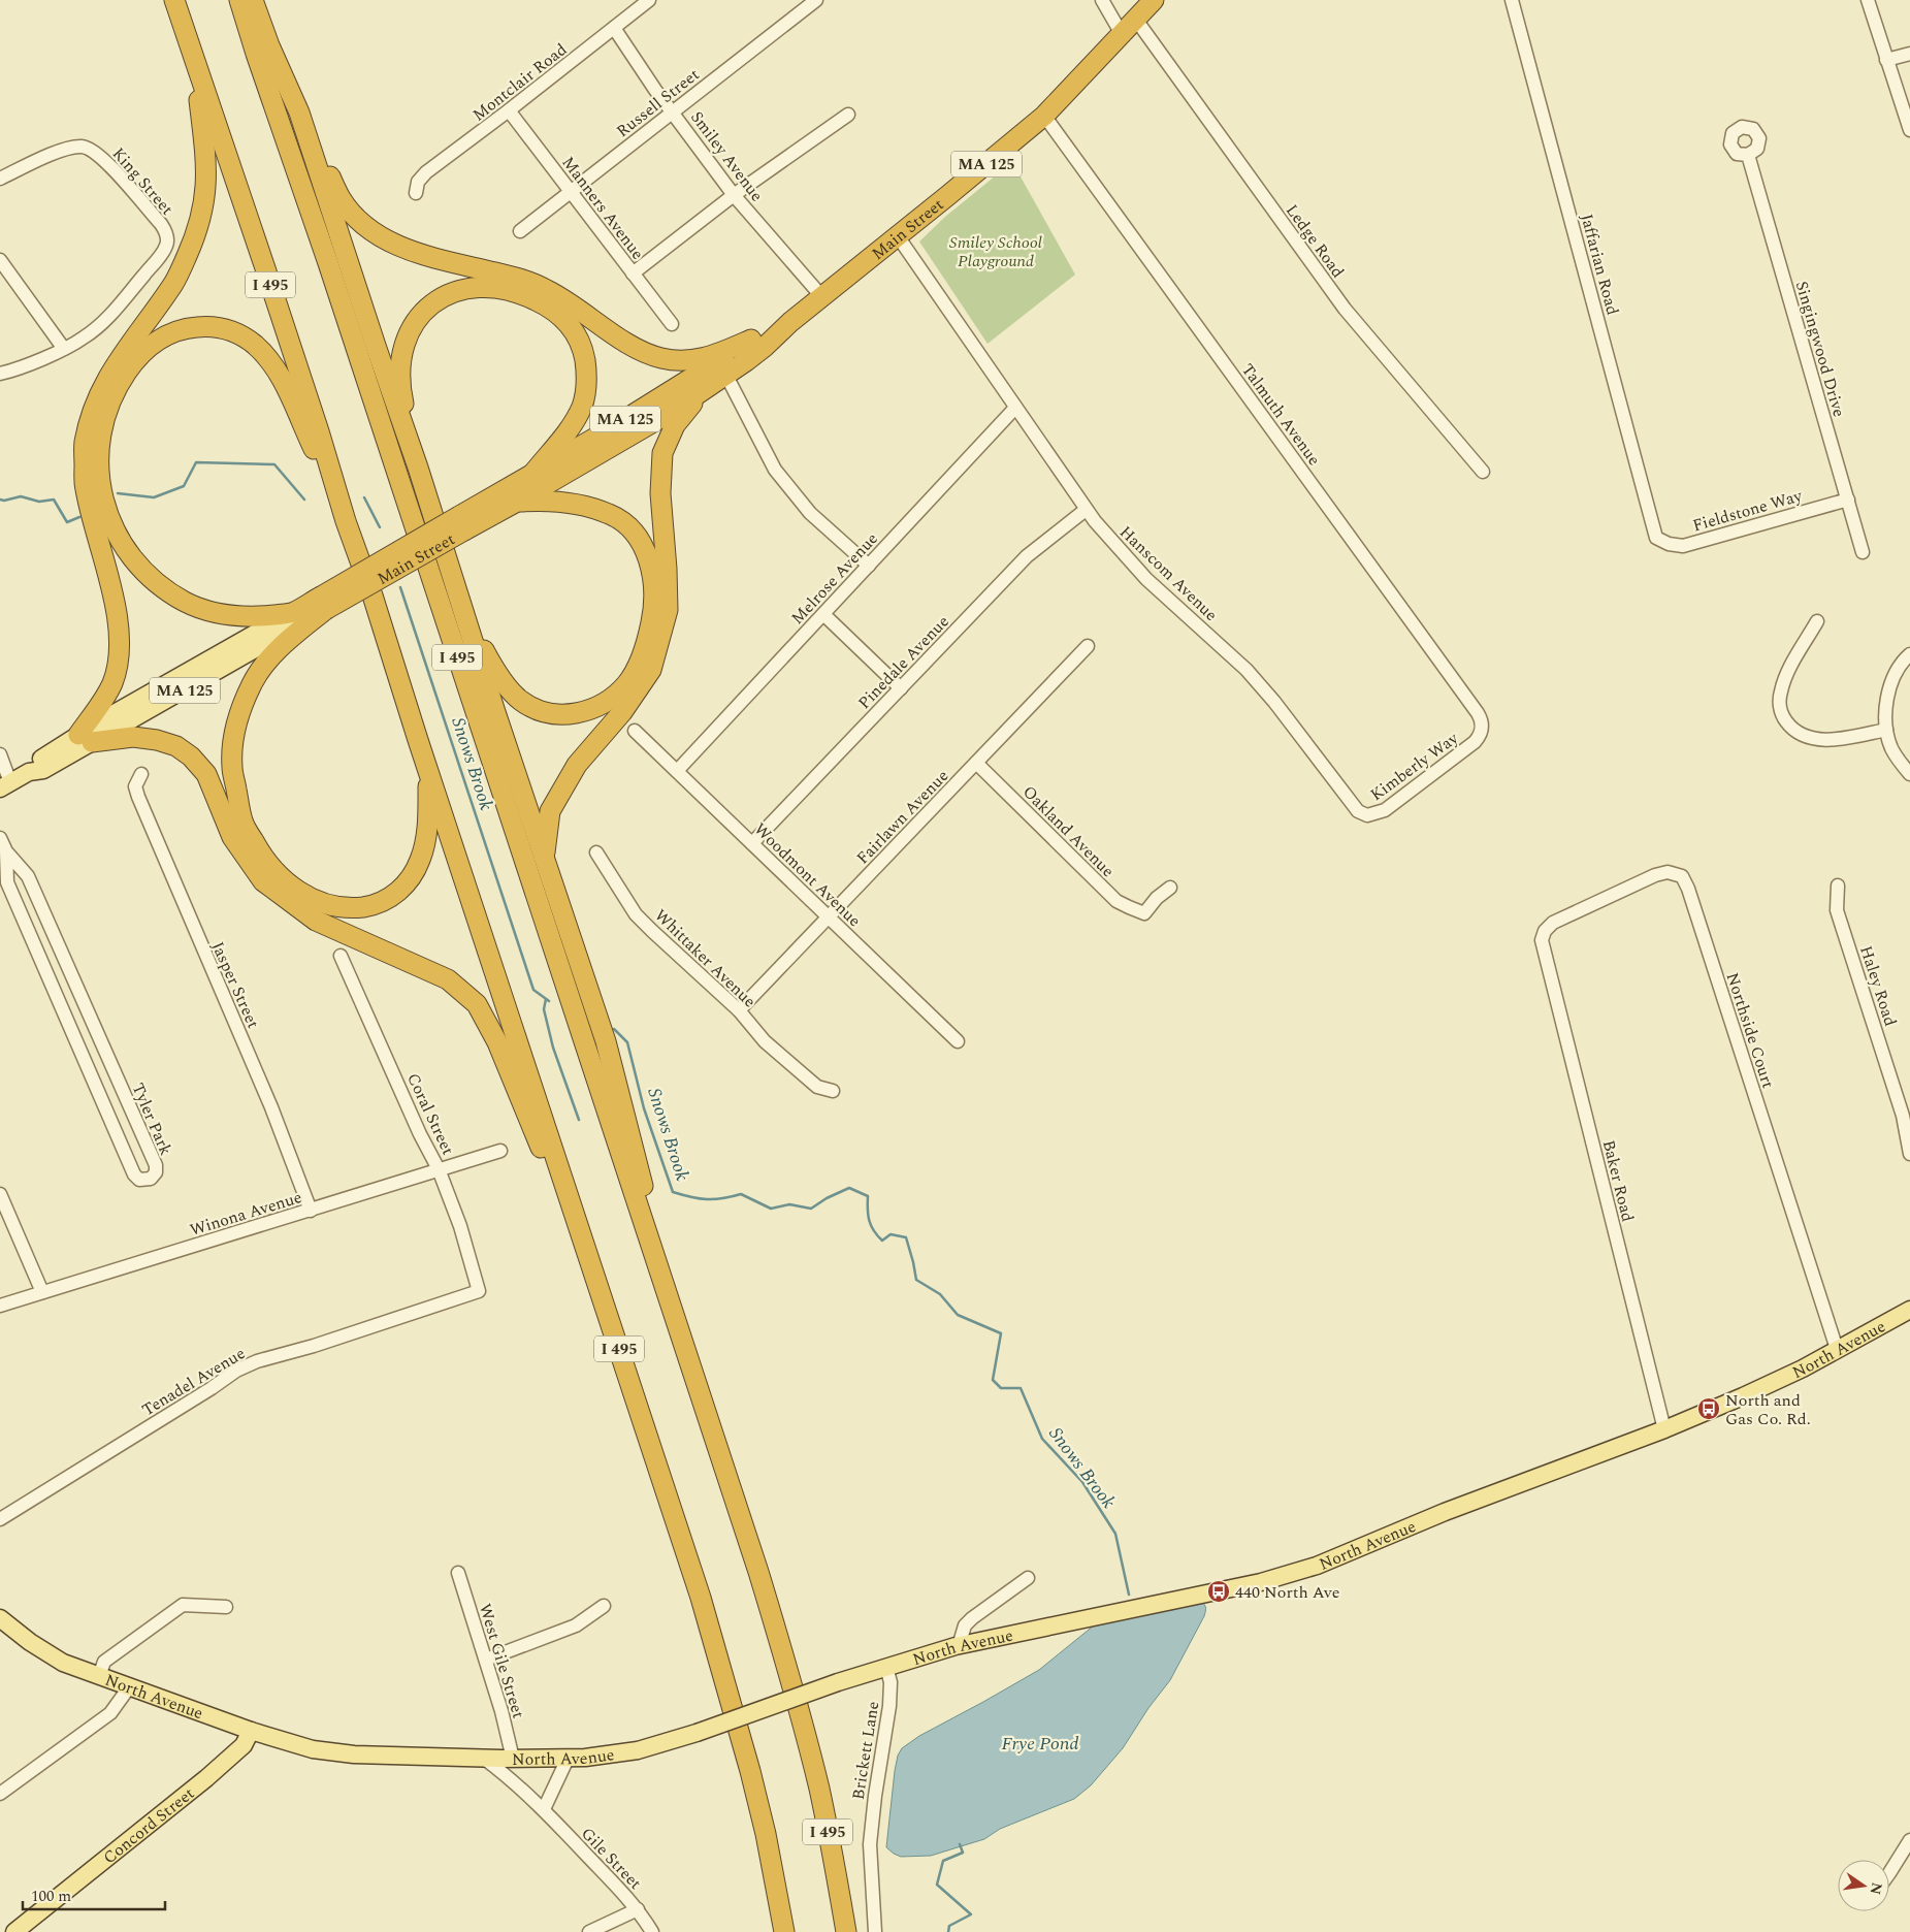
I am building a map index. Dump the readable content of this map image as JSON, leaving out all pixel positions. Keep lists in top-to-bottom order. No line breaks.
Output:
{"streets":{"highway":["MA 125","Main Street","I 495"],"main road":["North Avenue","Concord Street"],"street":["Montclair Road","Russell Street","Smiley Avenue","King Street","Manners Avenue","Ledge Road","Jaffarian Road","Singingwood Drive","Talmuth Avenue","Fieldstone Way","Hanscom Avenue","Melrose Avenue","Pinedale Avenue","Kimberly Way","Fairlawn Avenue","Oakland Avenue","Woodmont Avenue","Whittaker Avenue","Jasper Street","Haley Road","Northside Court","Coral Street","Tyler Park","Baker Road","Winona Avenue","Tenadel Avenue","West Gile Street","Brickett Lane","Gile Street"]},"crossings":[["Montclair Road","Smiley Avenue"],["Montclair Road","Manners Avenue"],["Russell Street","Smiley Avenue"],["Russell Street","Manners Avenue"],["Smiley Avenue","Main Street"],["Main Street","Ledge Road"],["Main Street","Talmuth Avenue"],["Main Street","Hanscom Avenue"],["Jaffarian Road","Fieldstone Way"],["Singingwood Drive","Fieldstone Way"],["Talmuth Avenue","Kimberly Way"],["Hanscom Avenue","Melrose Avenue"],["Hanscom Avenue","Pinedale Avenue"],["Hanscom Avenue","Kimberly Way"],["Melrose Avenue","Woodmont Avenue"],["Pinedale Avenue","Woodmont Avenue"],["Fairlawn Avenue","Oakland Avenue"],["Fairlawn Avenue","Woodmont Avenue"],["Fairlawn Avenue","Whittaker Avenue"],["Jasper Street","Winona Avenue"],["Northside Court","Baker Road"],["Northside Court","North Avenue"],["Coral Street","Winona Avenue"],["Coral Street","Tenadel Avenue"],["Baker Road","North Avenue"],["North Avenue","West Gile Street"],["North Avenue","Brickett Lane"],["North Avenue","Concord Street"],["North Avenue","Gile Street"]],"water":["Snows Brook","Frye Pond"],"parks":["Smiley School Playground"],"places":{"bus stop":["North and Gas Co. Rd.","440 North Ave"]},"scale_bar":"100 m","north":"right"}
